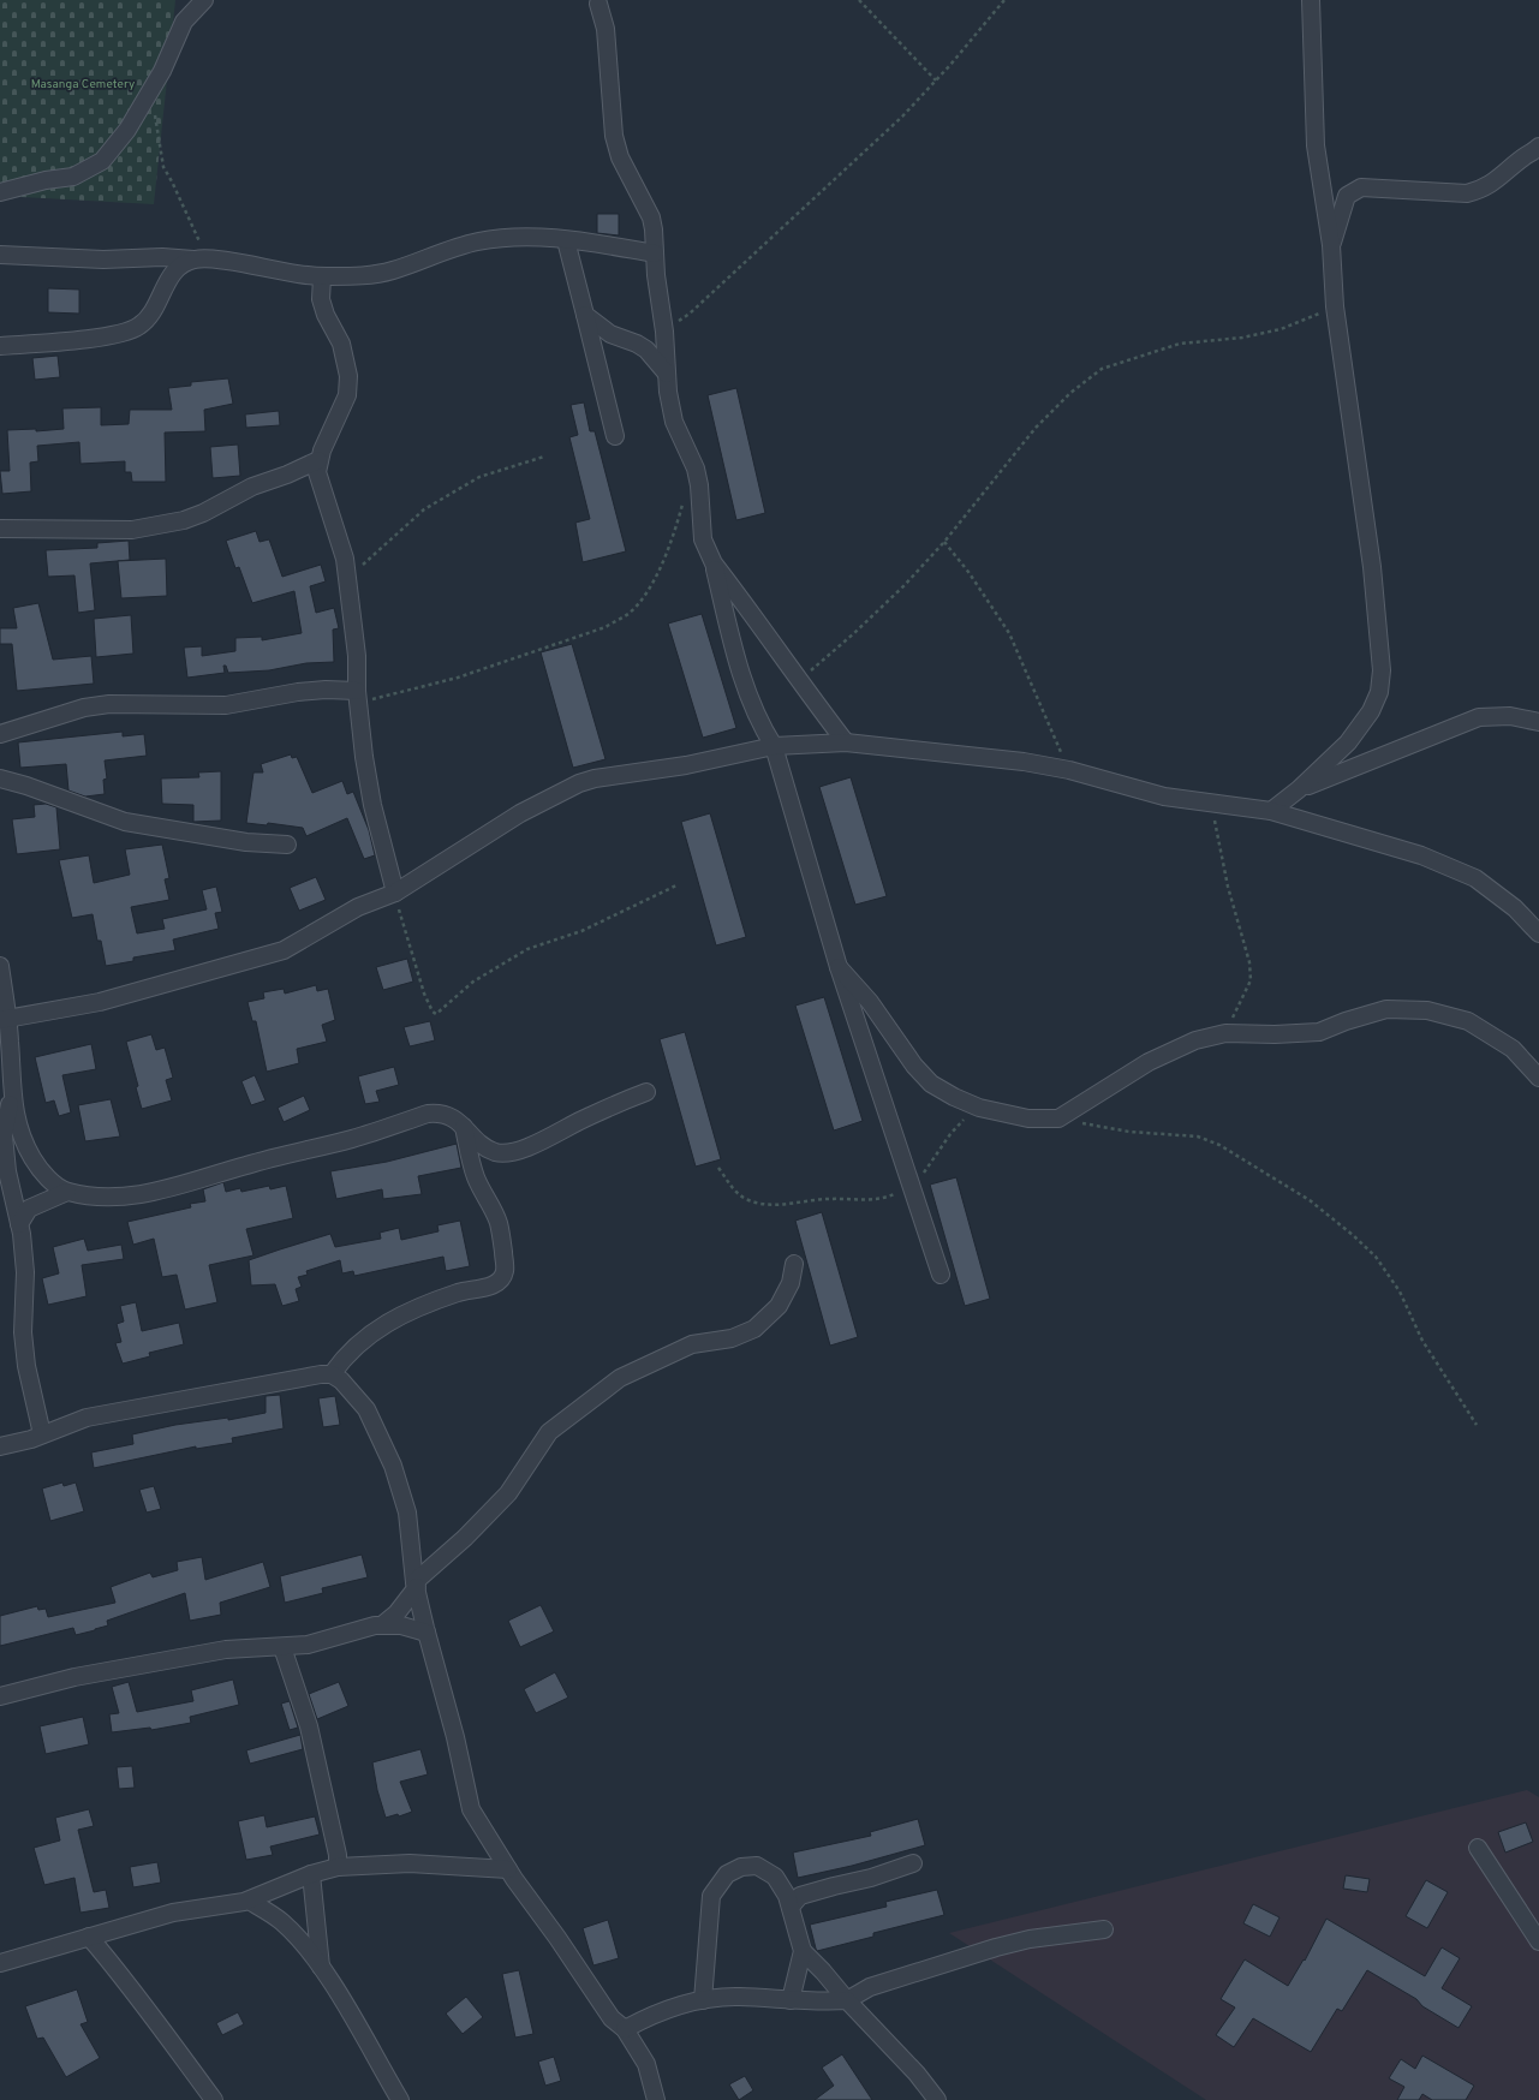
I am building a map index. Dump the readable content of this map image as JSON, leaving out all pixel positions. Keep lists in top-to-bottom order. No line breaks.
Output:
{"parks":["Masanga Cemetery"]}
